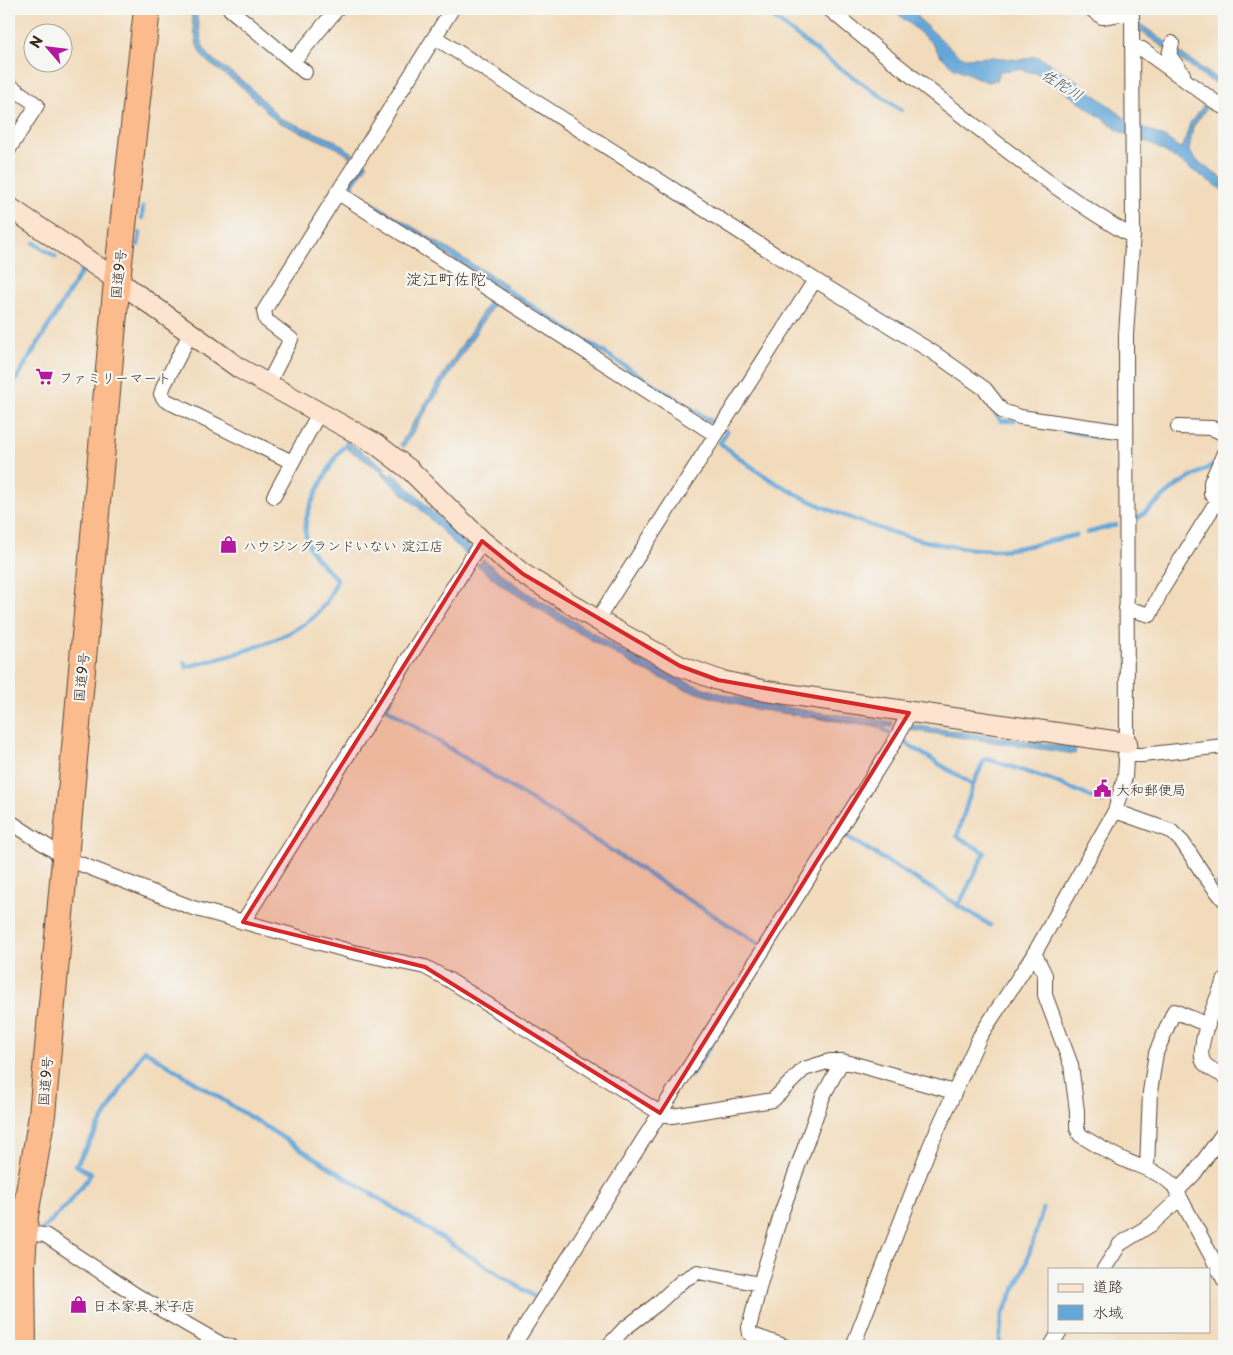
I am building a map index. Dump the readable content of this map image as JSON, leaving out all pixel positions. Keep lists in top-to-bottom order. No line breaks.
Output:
{"streets":{"highway":["国道9号"]},"districts":["淀江町佐陀"],"water":["佐陀川"],"places":{"supermarket":["ファミリーマート"],"shop":["ハウジングランドいない 淀江店","日本家具 米子店"],"public building":["大和郵便局"]},"legend":["道路","水域"],"north":"top left"}
